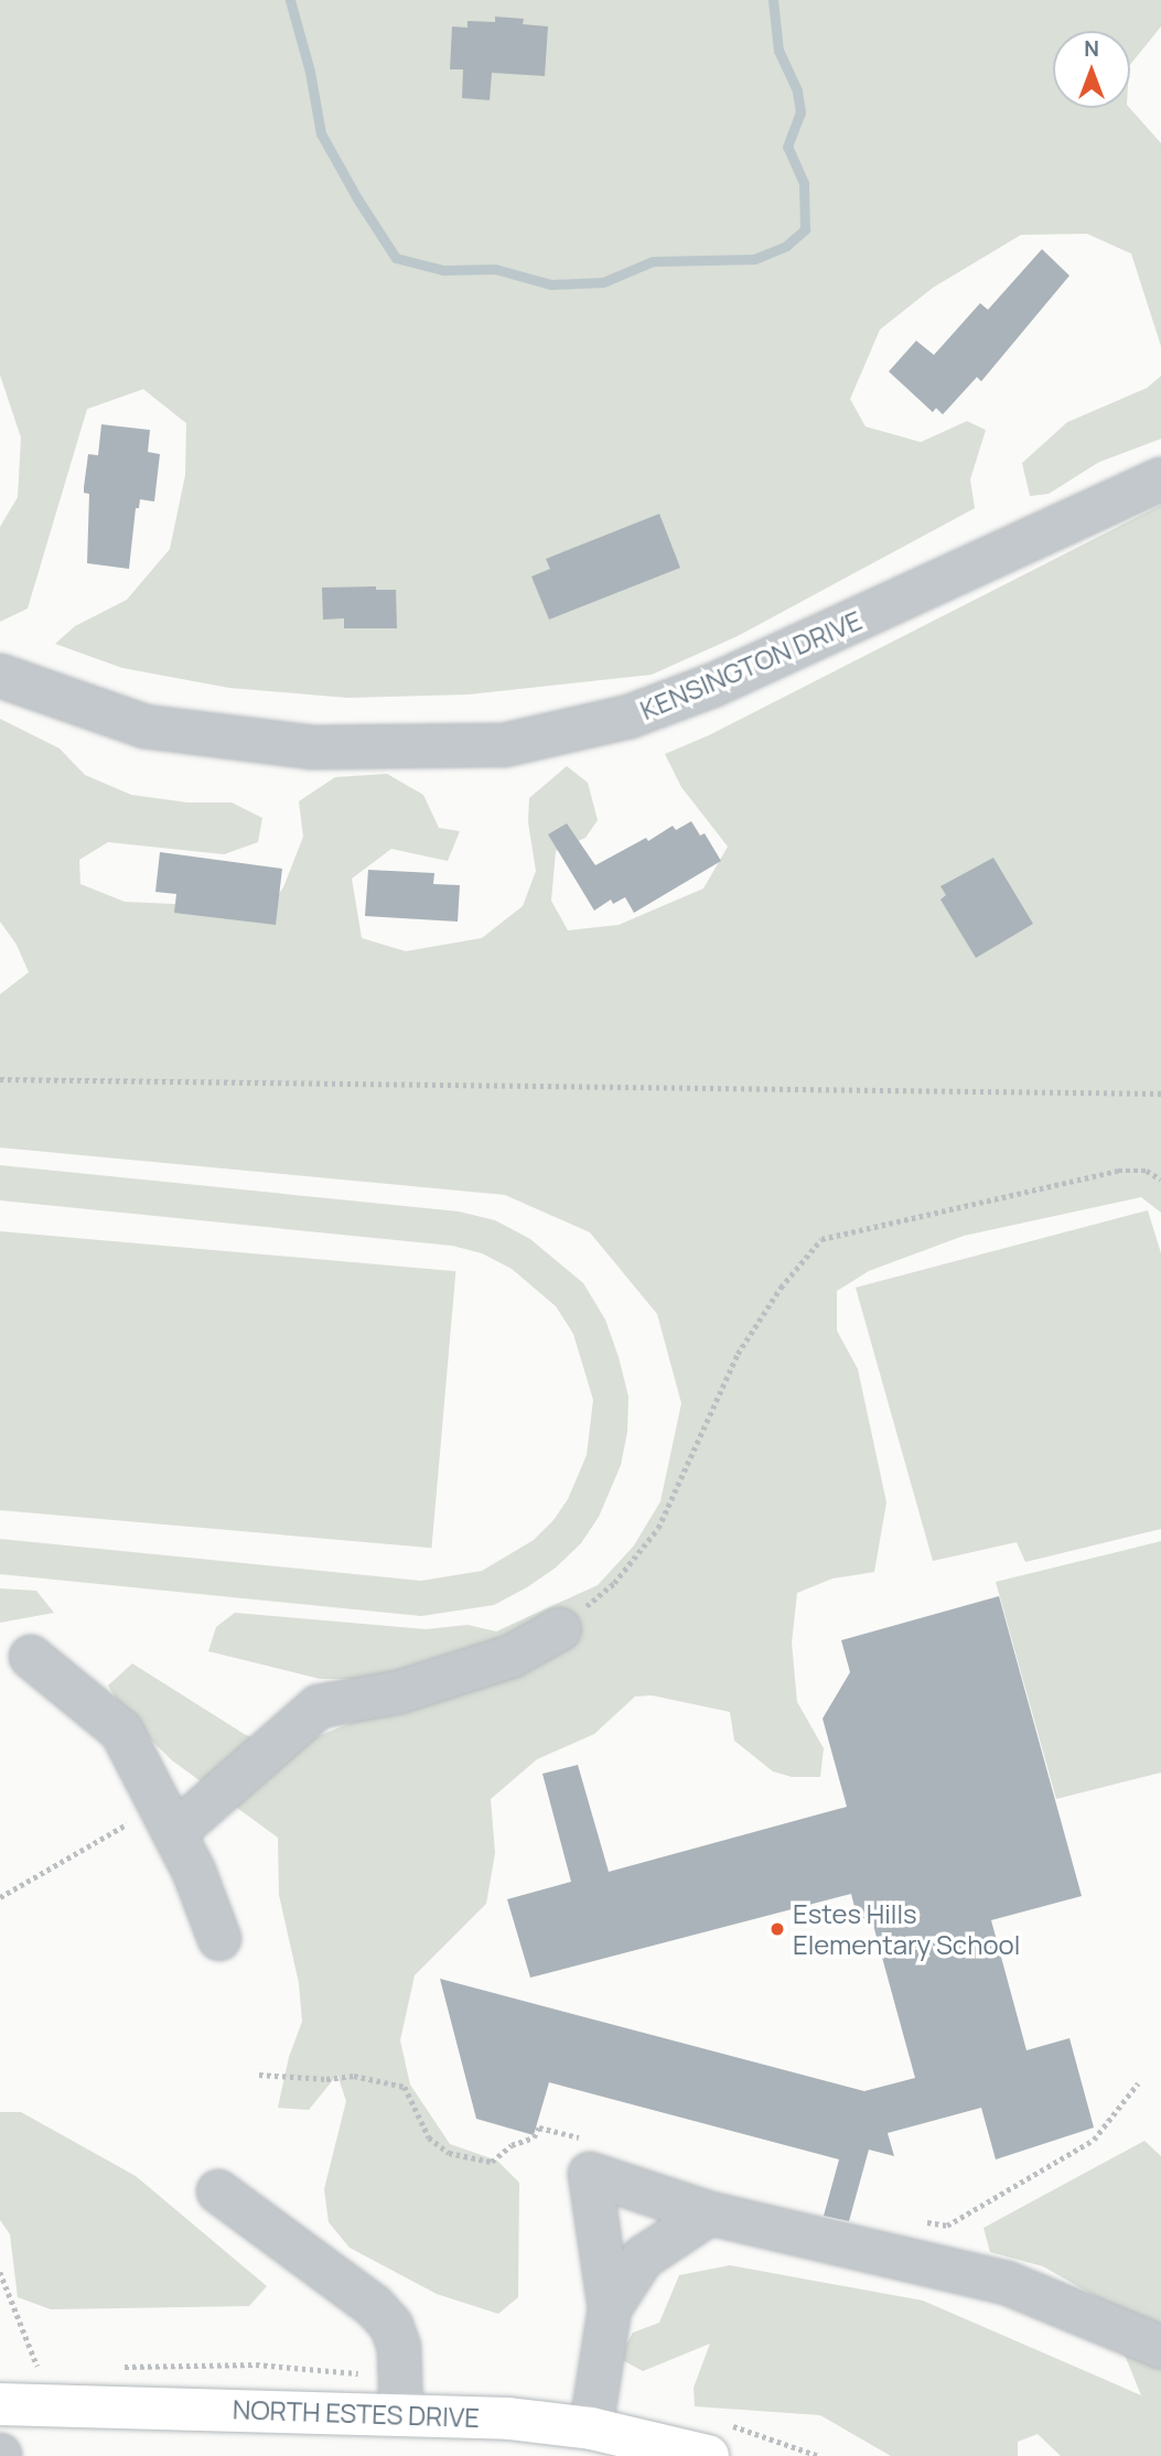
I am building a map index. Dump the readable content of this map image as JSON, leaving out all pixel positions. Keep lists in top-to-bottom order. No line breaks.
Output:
{"streets":{"main road":["NORTH ESTES DRIVE"],"street":["KENSINGTON DRIVE"]},"places":["Estes Hills Elementary School"],"north":"top"}
